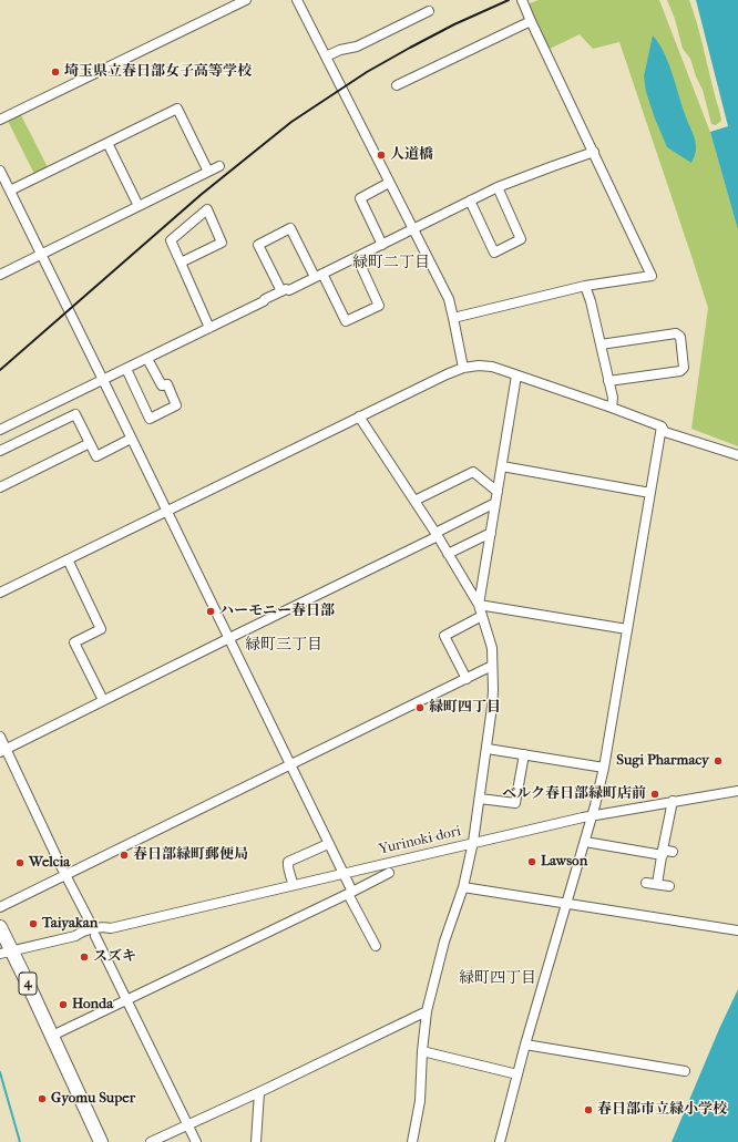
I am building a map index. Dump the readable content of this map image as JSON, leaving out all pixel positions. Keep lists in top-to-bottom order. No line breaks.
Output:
{"streets":{"highway":["4"],"street":["Yurinoki-dori"]},"crossings":[["Yurinoki-dori","4"]],"districts":["緑町二丁目","緑町三丁目","緑町四丁目"],"places":["埼玉県立春日部女子高等学校","人道橋","ハーモニー春日部","緑町四丁目","Sugi Pharmacy","ベルク春日部緑町店前","春日部緑町郵便局","Lawson","Welcia","Taiyakan","スズキ","Honda","Gyomu Super","春日部市立緑小学校"]}
